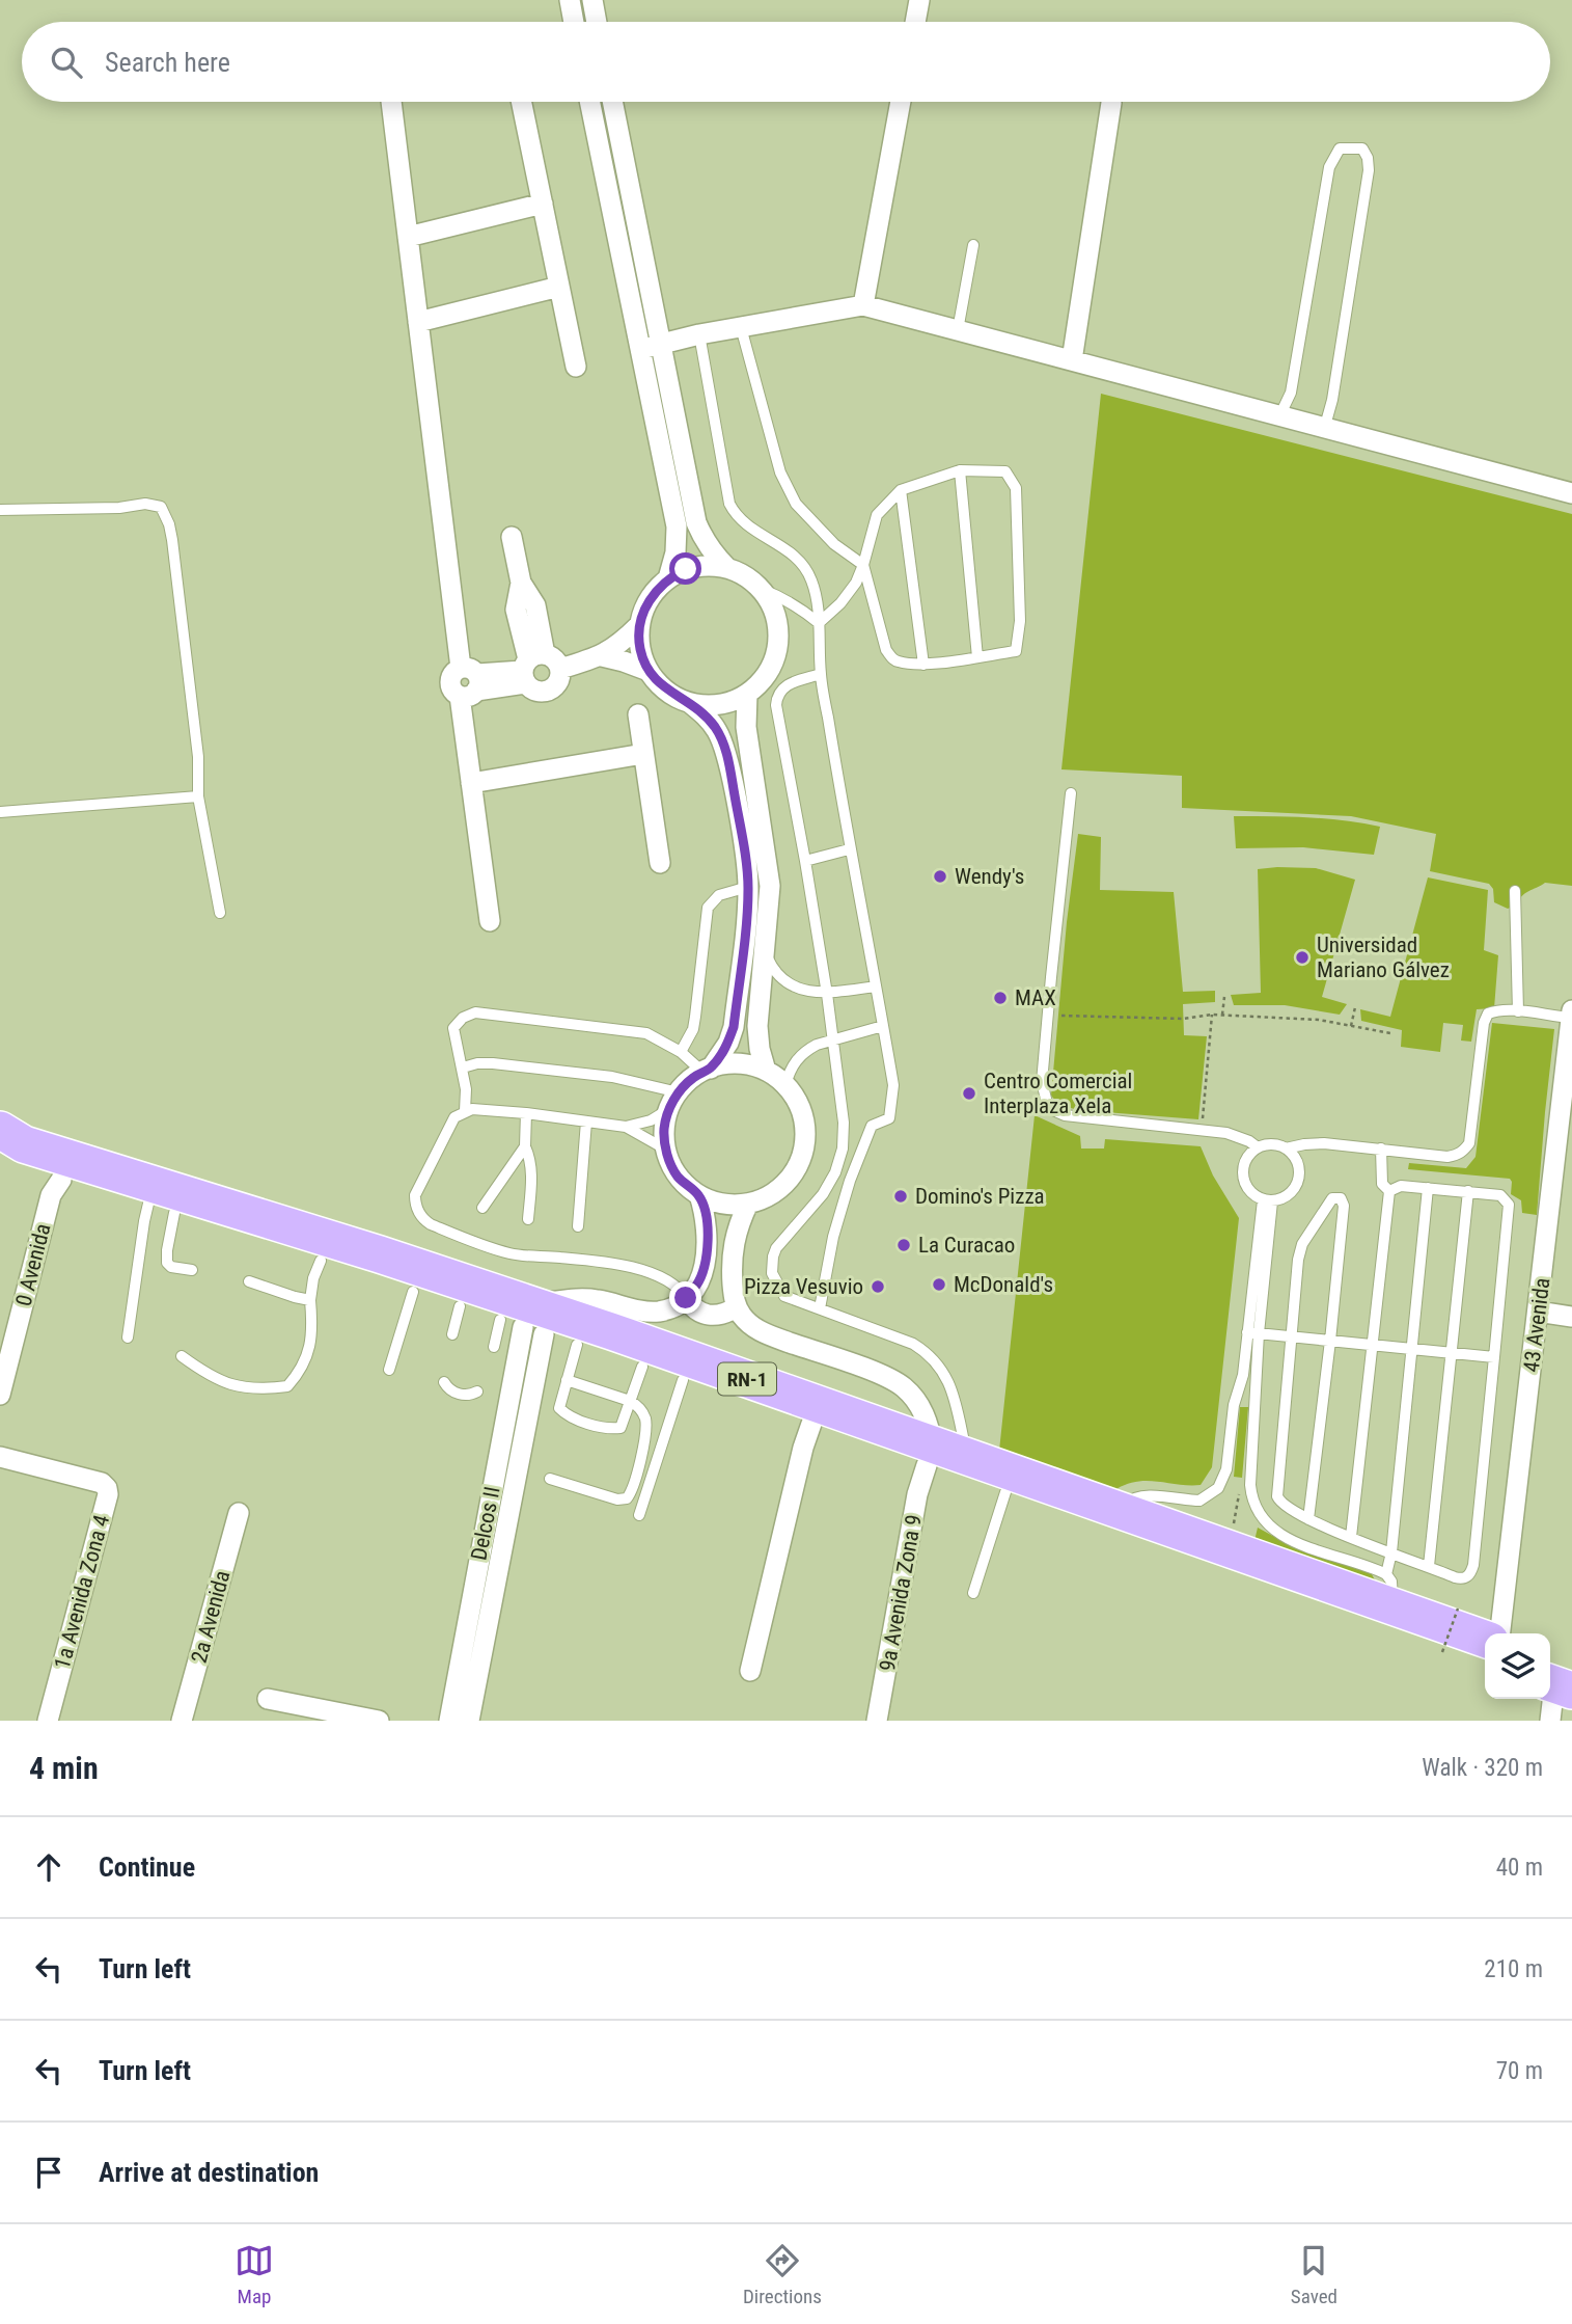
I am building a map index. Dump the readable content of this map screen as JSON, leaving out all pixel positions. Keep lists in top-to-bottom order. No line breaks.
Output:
{"streets":{"highway":["RN-1"],"street":["0 Avenida","43 Avenida","Delcos II","1a Avenida Zona 4","9a Avenida Zona 9","2a Avenida"]},"crossings":[["0 Avenida","RN-1"],["RN-1","Delcos II"],["RN-1","9a Avenida Zona 9"]],"places":["Wendy's","Universidad Mariano Gálvez","MAX","Centro Comercial Interplaza Xela","Domino's Pizza","La Curacao","McDonald's","Pizza Vesuvio"],"page":{"search":"Search here","heading":["4 min","Walk · 320 m"],"list":[["Continue","40 m"],["Turn left","210 m"],["Turn left","70 m"],"Arrive at destination"],"nav":["Map","Directions","Saved"]}}
